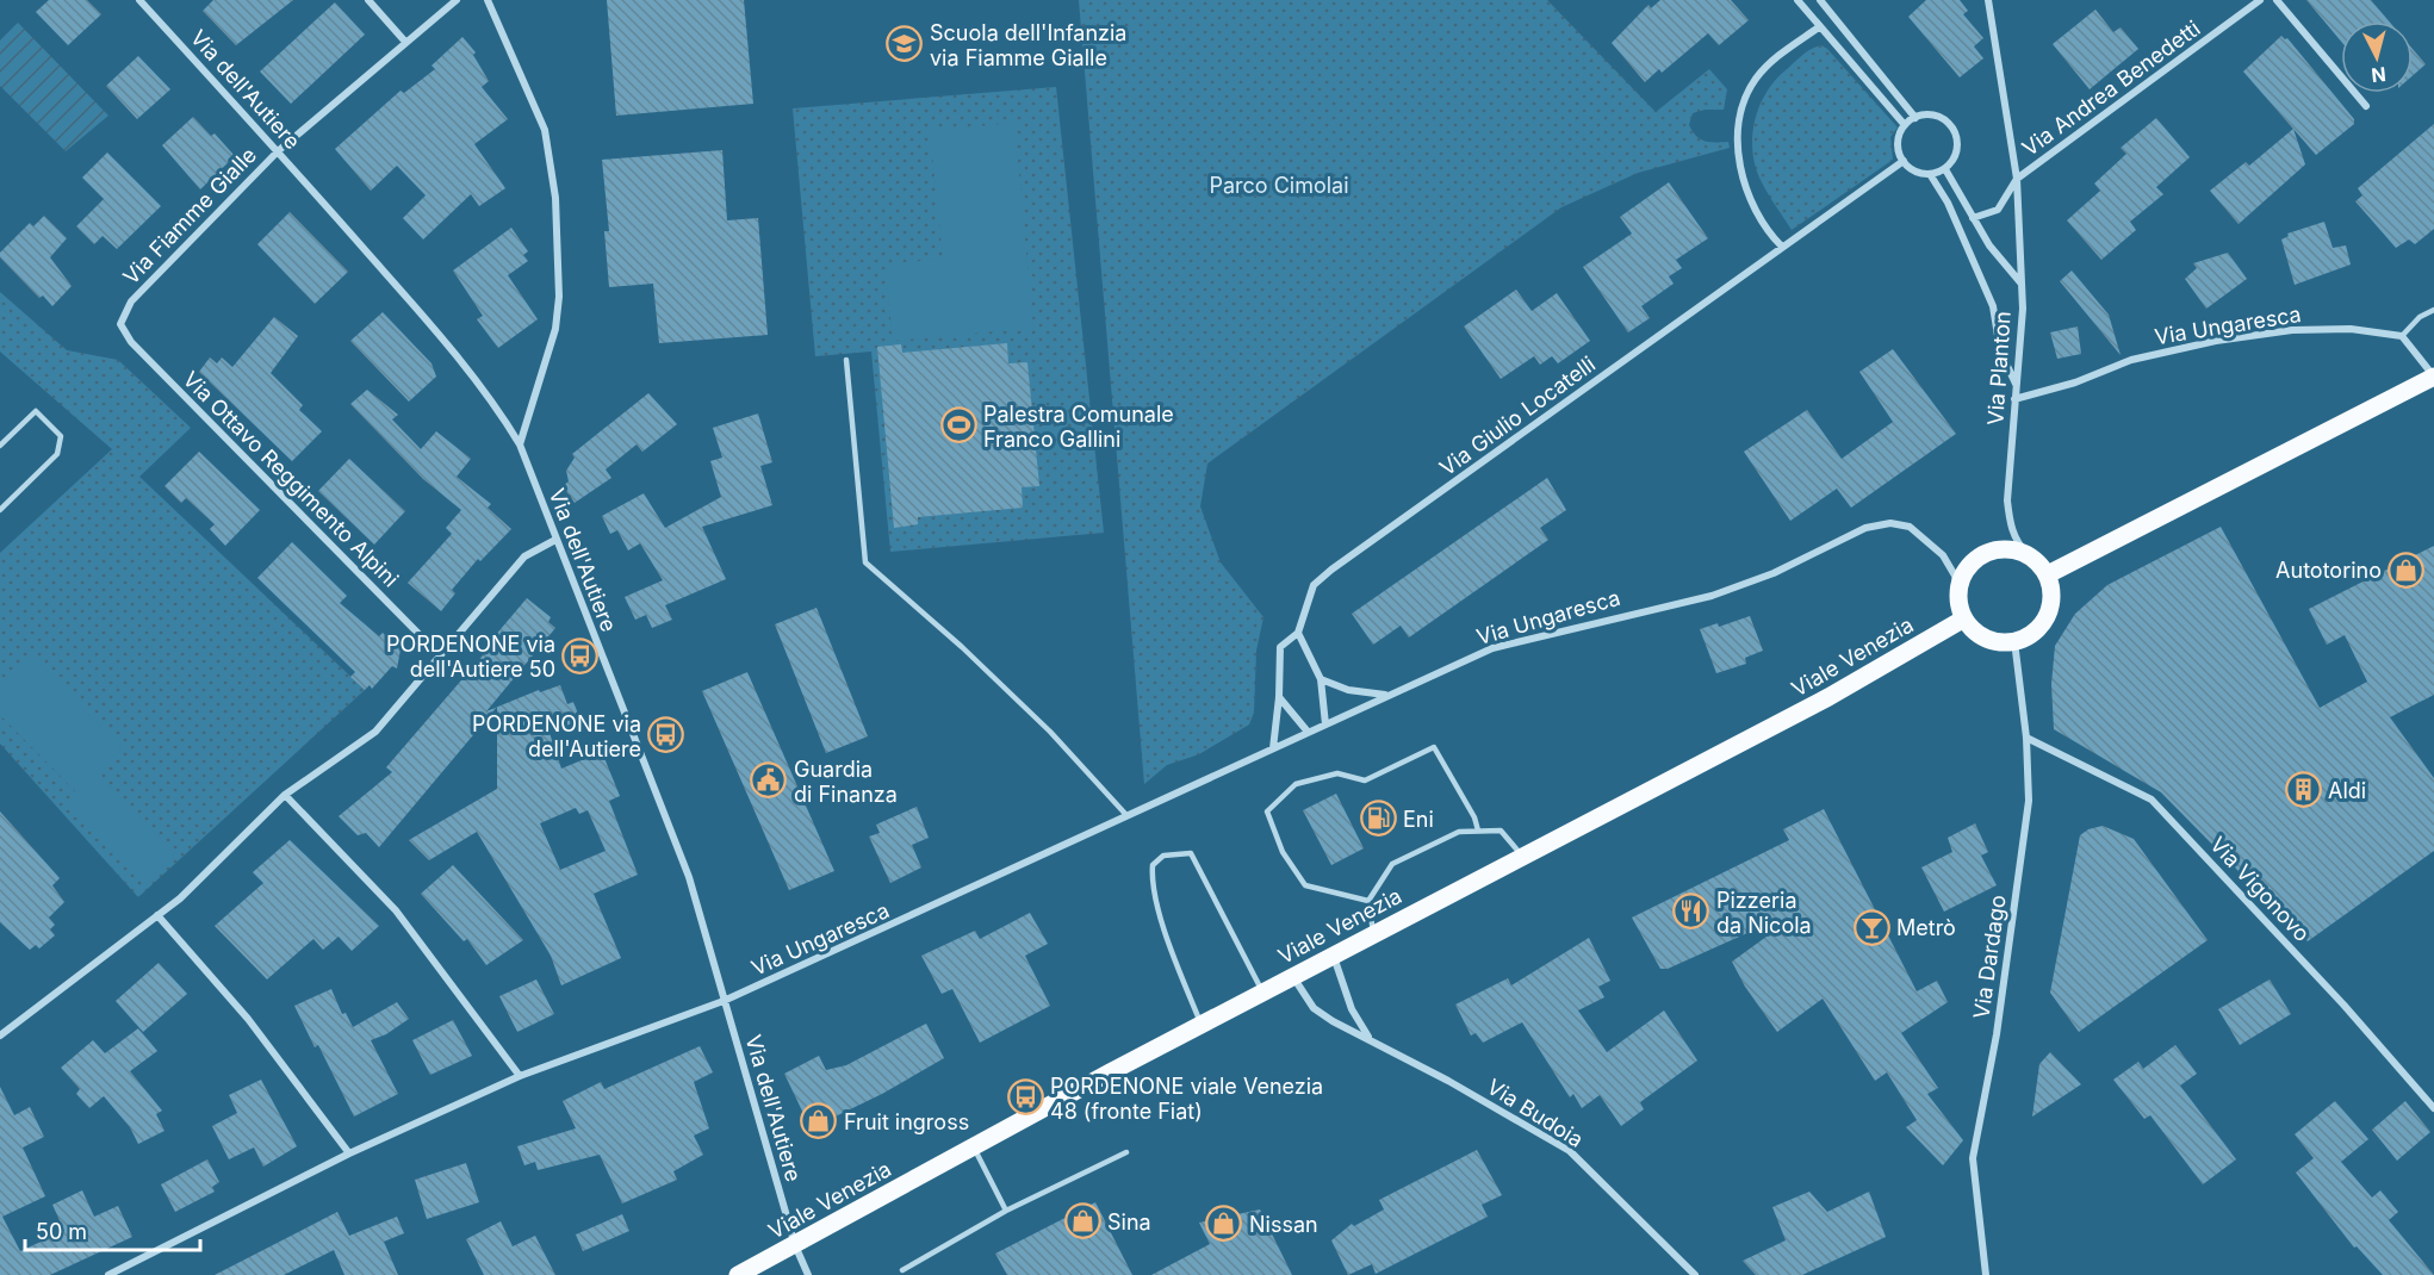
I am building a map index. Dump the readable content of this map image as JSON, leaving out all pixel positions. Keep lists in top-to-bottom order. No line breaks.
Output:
{"streets":{"main road":["Viale Venezia"],"street":["Via Andrea Benedetti","Via dell'Autiere","Via Fiamme Gialle","Via Ungaresca","Via Planton","Via Giulio Locatelli","Via Ottavo Reggimento Alpini","Via Vigonovo","Via Dardago","Via Budoia"]},"crossings":[["Via Andrea Benedetti","Via Planton"],["Via dell'Autiere","Via Fiamme Gialle"],["Via dell'Autiere","Via Ungaresca"],["Via dell'Autiere","Viale Venezia"],["Via Fiamme Gialle","Via Ottavo Reggimento Alpini"],["Via Ungaresca","Via Planton"],["Via Ungaresca","Via Giulio Locatelli"],["Via Ungaresca","Viale Venezia"],["Via Ungaresca","Via Dardago"],["Via Planton","Viale Venezia"],["Via Planton","Via Dardago"],["Viale Venezia","Via Dardago"],["Viale Venezia","Via Budoia"],["Via Vigonovo","Via Dardago"]],"parks":["Parco Cimolai"],"places":{"school or university":["Scuola dell'Infanzia via Fiamme Gialle"],"sports":["Palestra Comunale Franco Gallini"],"shop":["Autotorino","Fruit ingross","Sina","Nissan"],"bus stop":["PORDENONE via dell'Autiere 50","PORDENONE via dell'Autiere","PORDENONE viale Venezia 48 (fronte Fiat)"],"public building":["Guardia di Finanza"],"building":["Aldi"],"fuel station":["Eni"],"restaurant":["Pizzeria da Nicola"],"bar":["Metrò"]},"scale_bar":"50 m","north":"bottom"}
